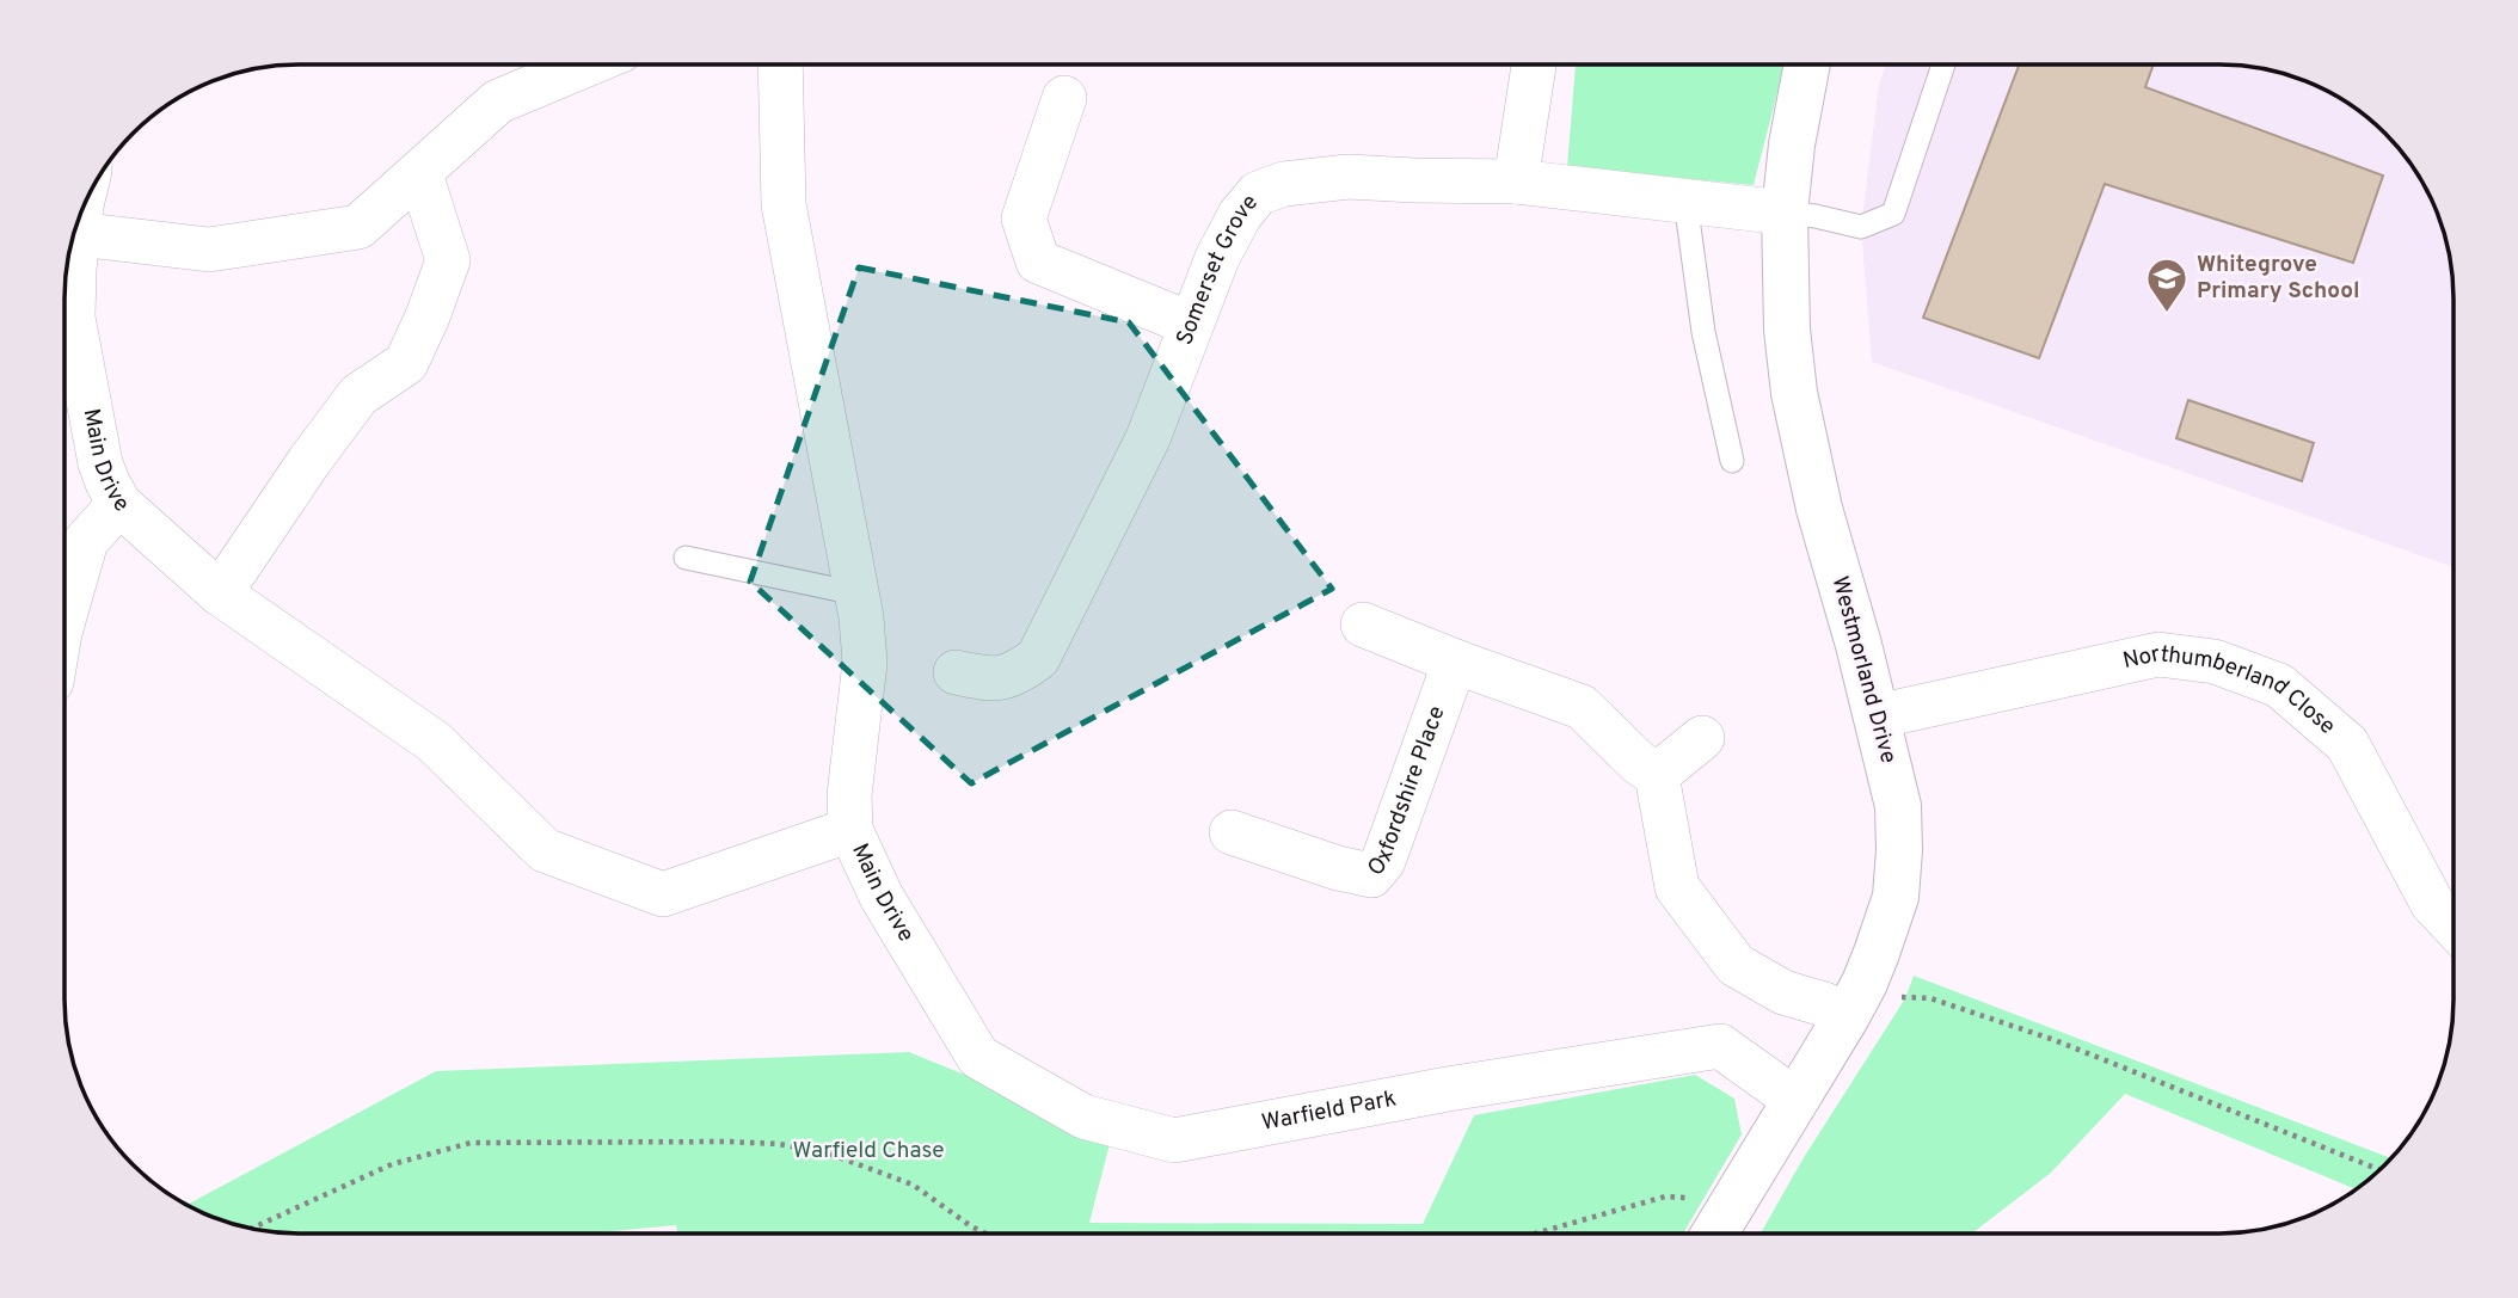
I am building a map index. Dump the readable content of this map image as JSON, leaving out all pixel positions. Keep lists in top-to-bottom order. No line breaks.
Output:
{"streets":{"street":["Somerset Grove","Main Drive","Westmorland Drive","Northumberland Close","Oxfordshire Place","Warfield Park"]},"crossings":[["Somerset Grove","Westmorland Drive"],["Main Drive","Warfield Park"],["Westmorland Drive","Northumberland Close"],["Westmorland Drive","Warfield Park"]],"parks":["Warfield Chase"],"places":{"school or university":["Whitegrove Primary School"]}}
